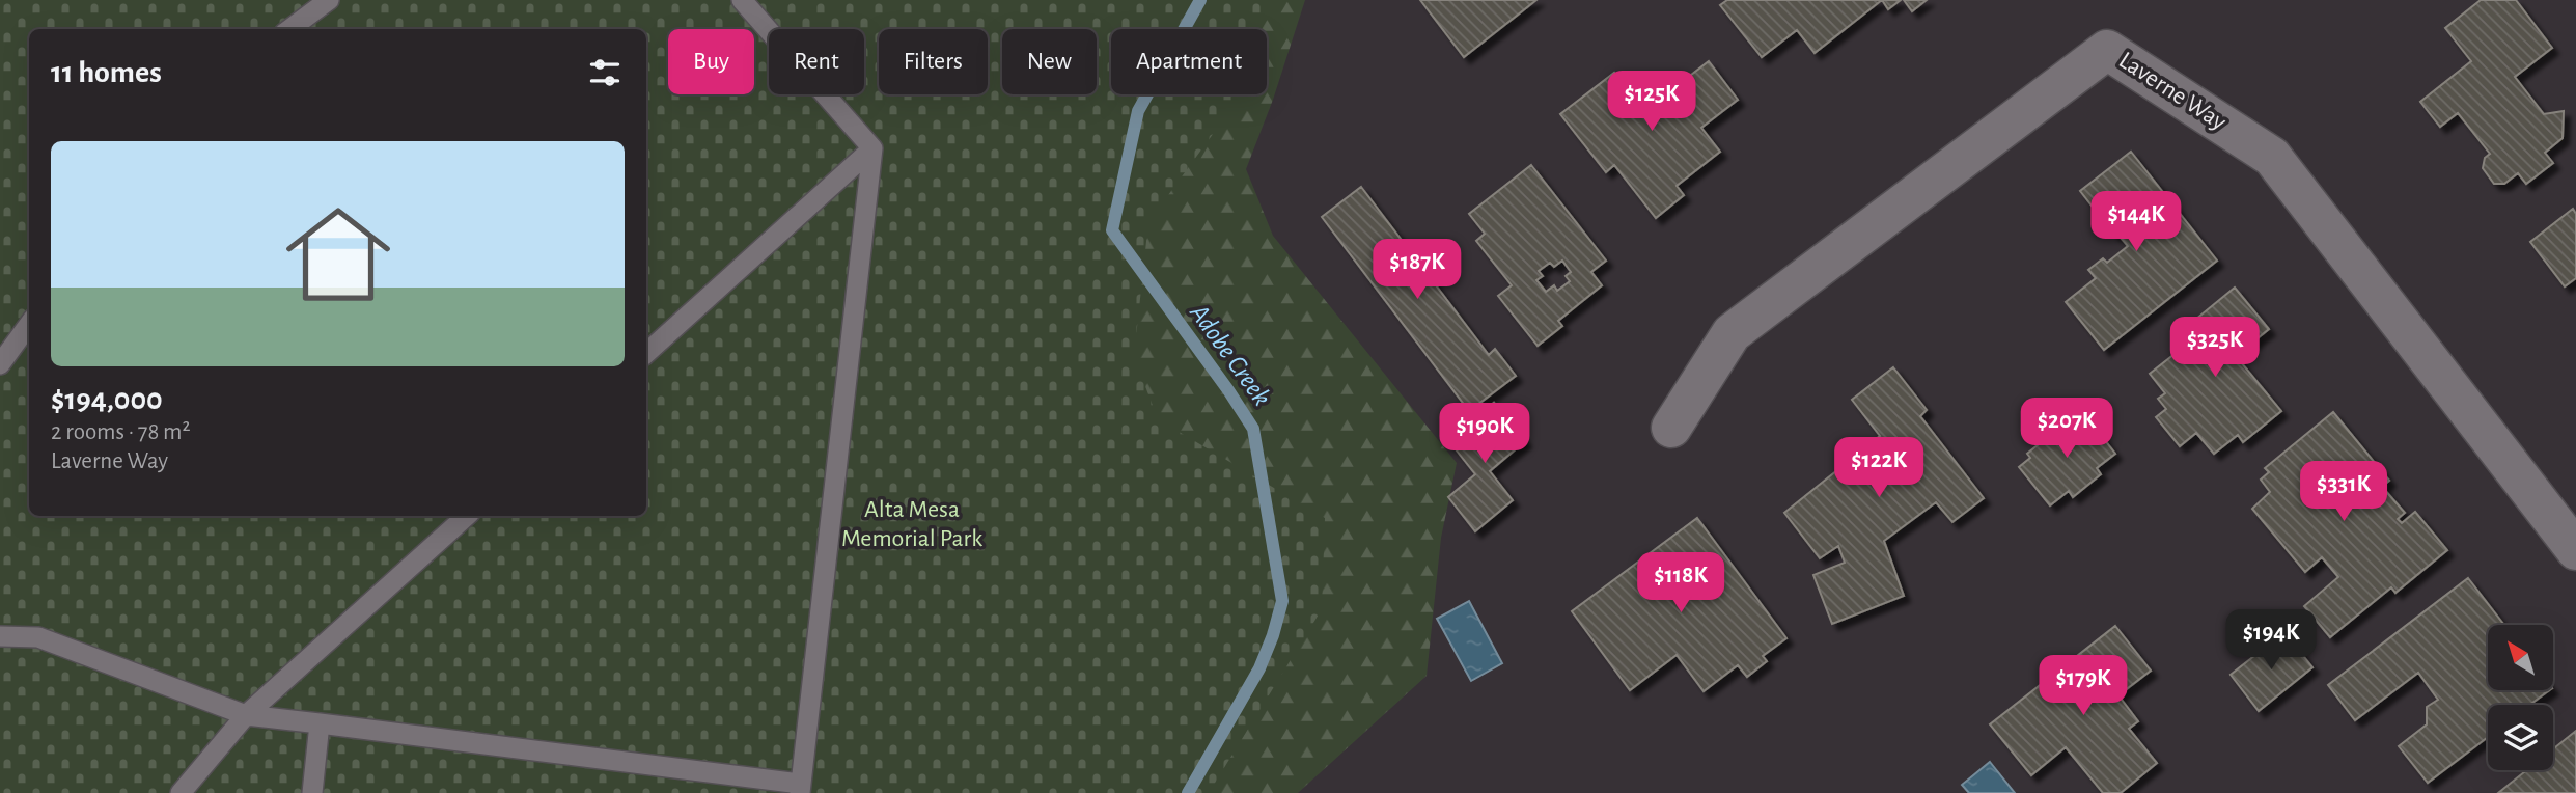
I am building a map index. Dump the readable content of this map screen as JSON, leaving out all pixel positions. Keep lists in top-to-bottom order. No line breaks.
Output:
{"streets":{"street":["Laverne Way"]},"water":["Adobe Creek"],"parks":["Alta Mesa Memorial Park"],"north":"top left","page":{"chip":["Buy","Rent","Filters","New","Apartment"],"heading":"11 homes","price":["$125K","$144K","$187K","$325K","$207K","$190K","$122K","$331K","$118K","$194K","$179K"],"list":[{"name":"$194,000","note":"2 rooms · 78 m² · Laverne Way"}]}}
